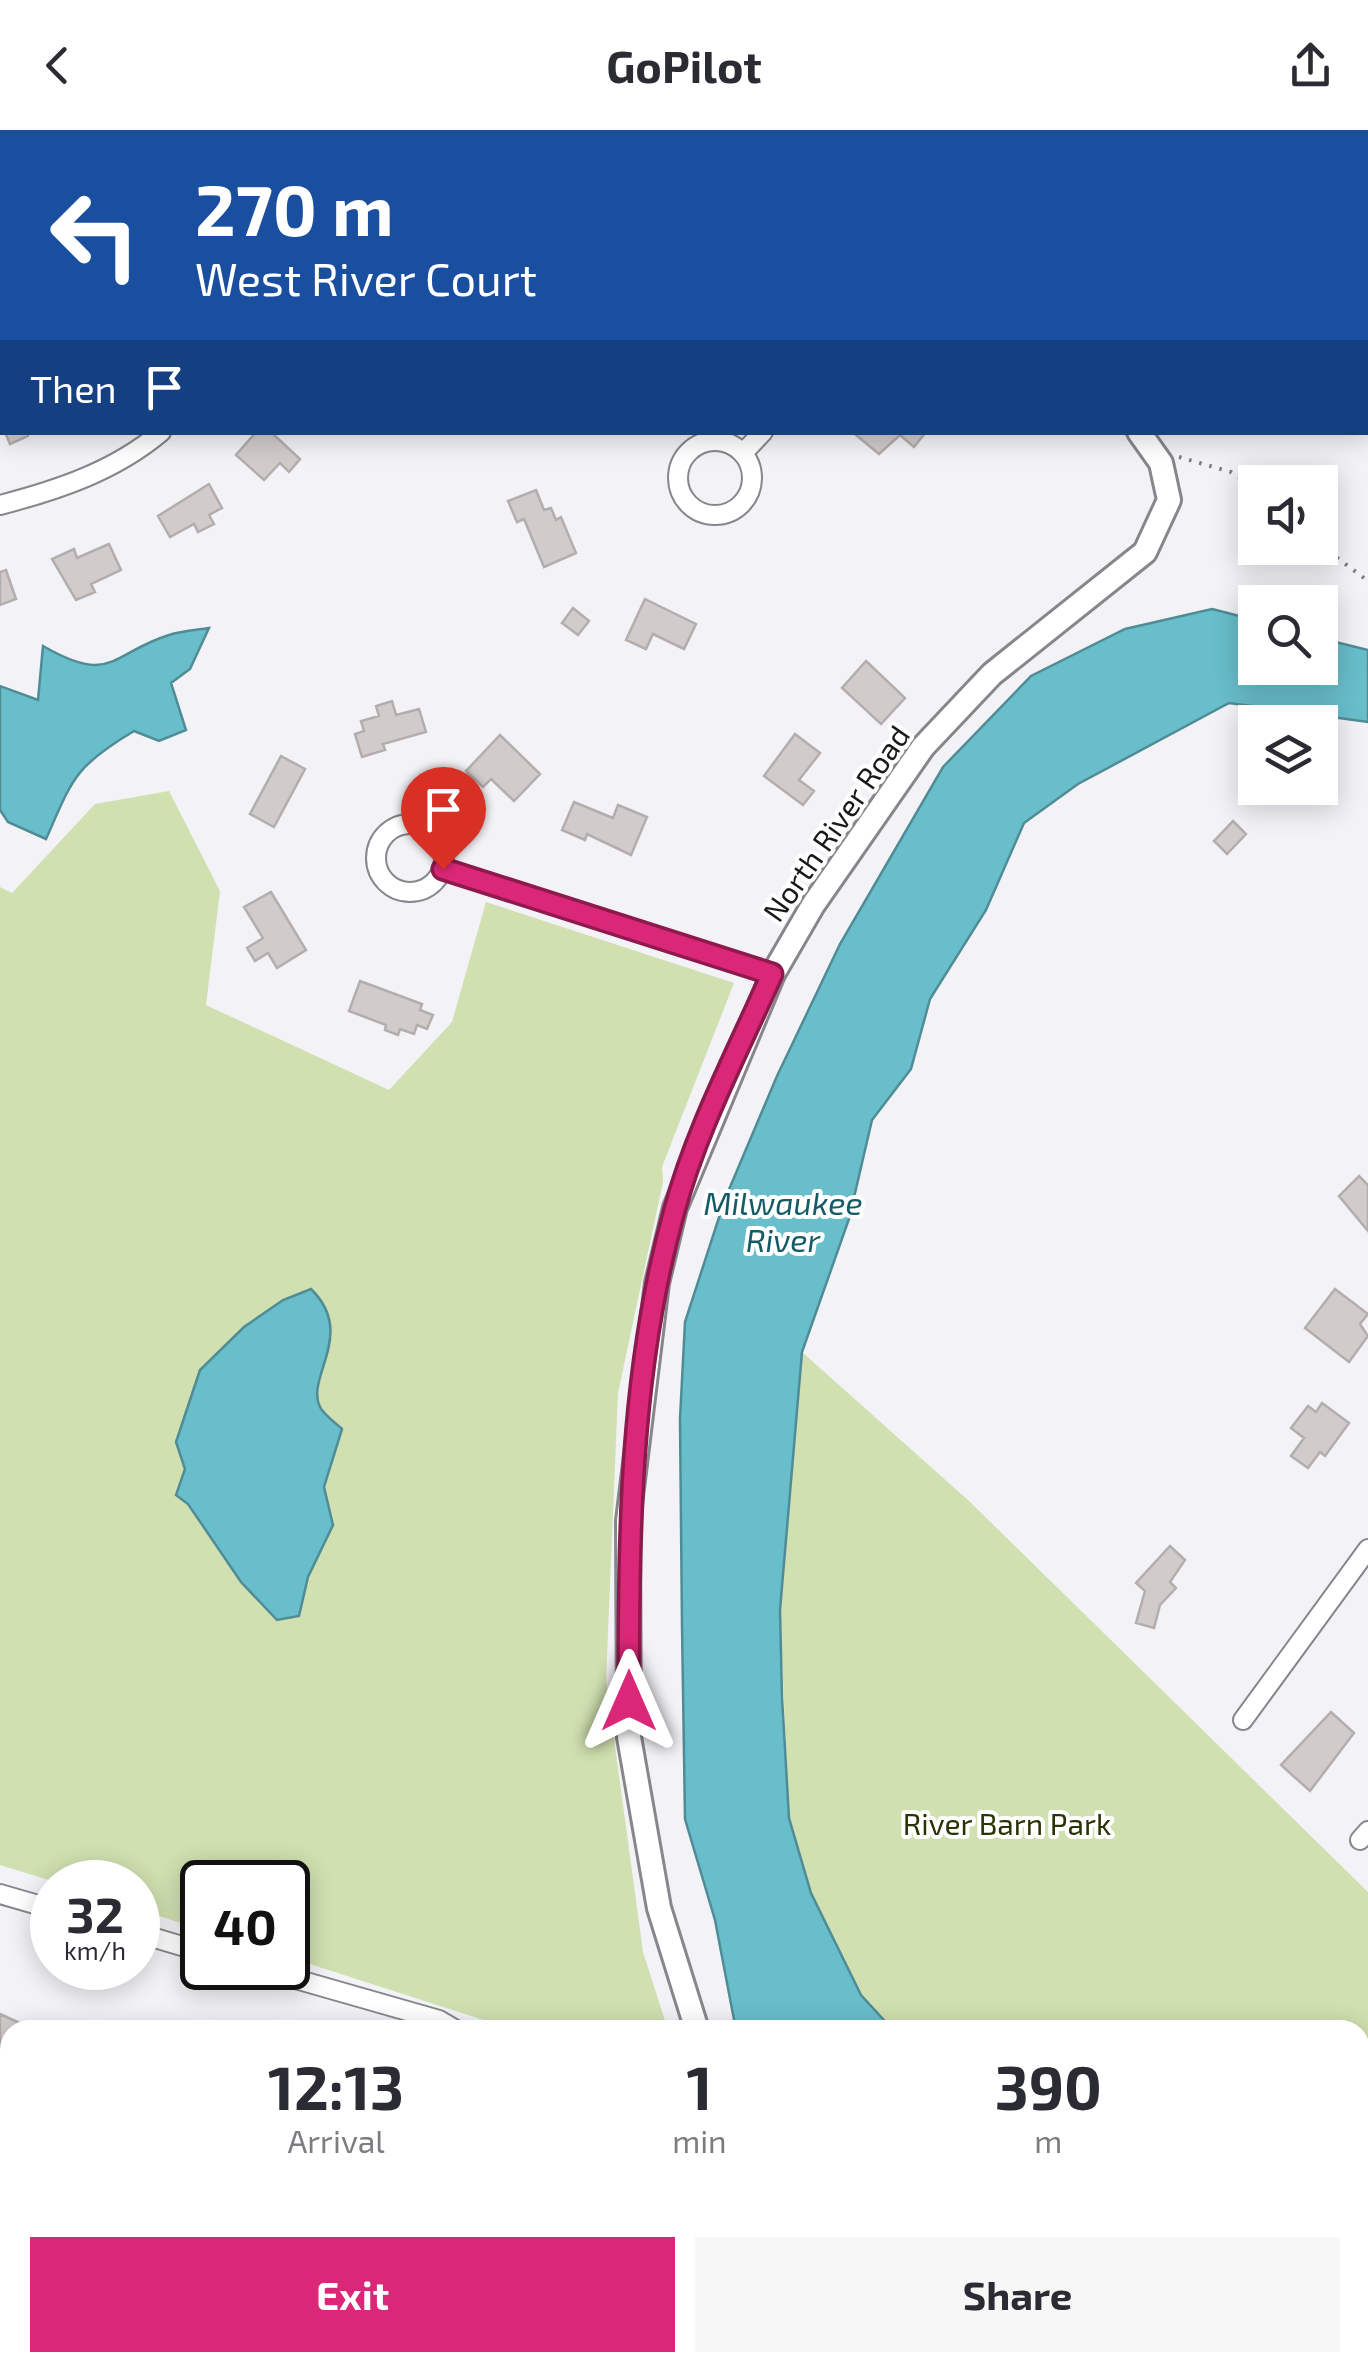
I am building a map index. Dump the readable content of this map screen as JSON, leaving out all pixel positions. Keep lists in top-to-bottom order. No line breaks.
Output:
{"streets":{"street":["North River Road"]},"water":["Milwaukee River"],"parks":["River Barn Park"],"page":{"header":"GoPilot","turn":["270 m","West River Court"],"then":"Then","speed":"32 km/h","limit":"40","eta":["12:13","Arrival","1","min","390","m"],"buttons":["Exit","Share"]}}
